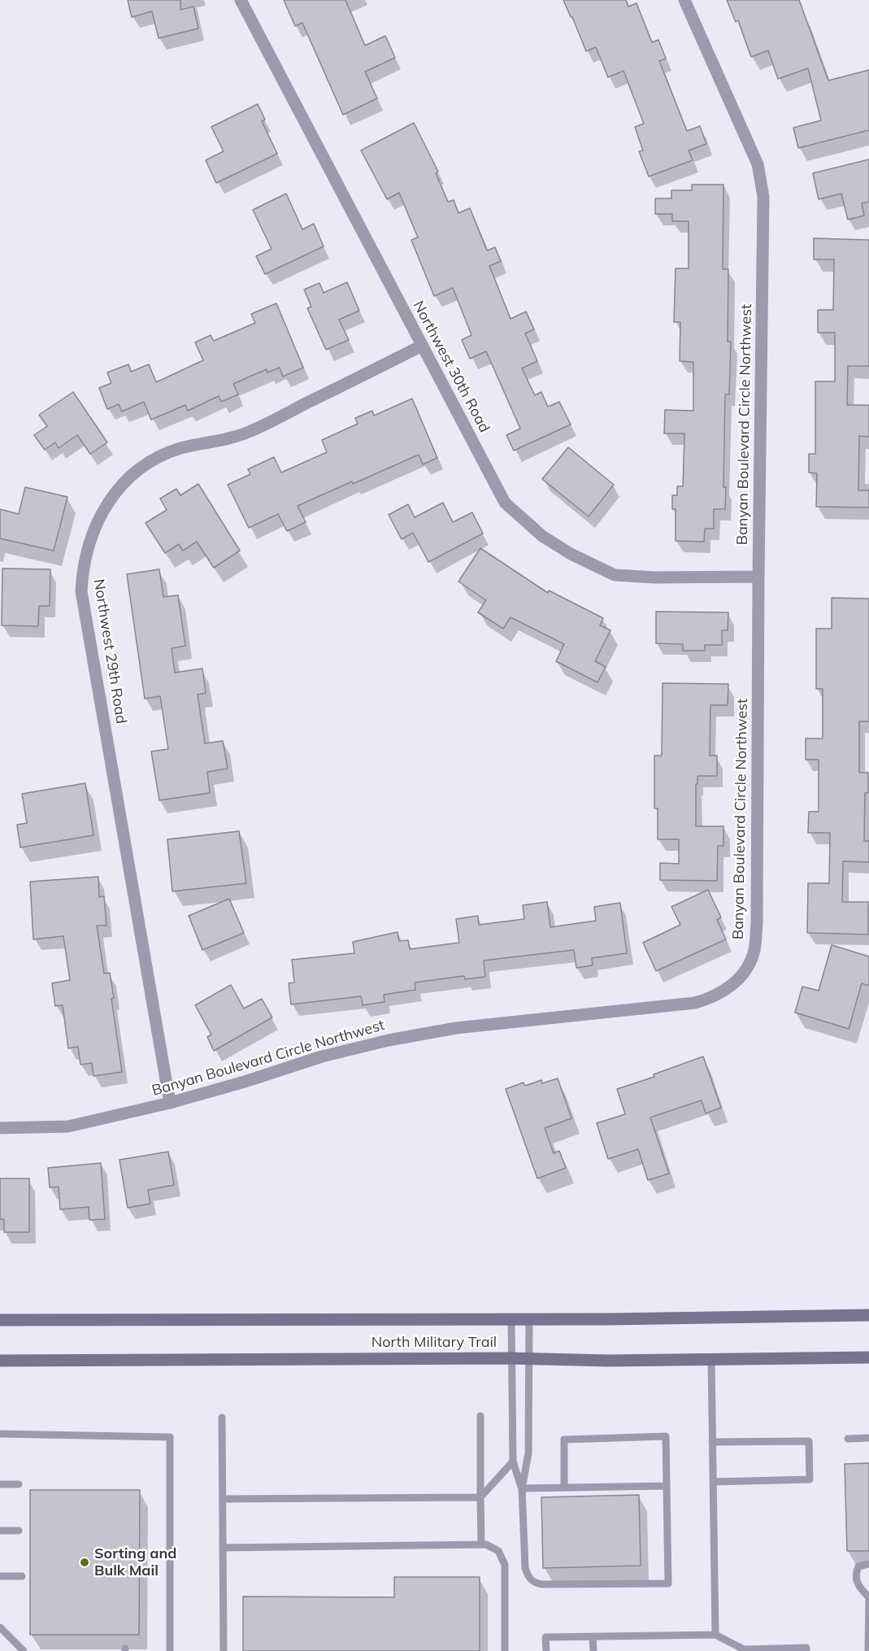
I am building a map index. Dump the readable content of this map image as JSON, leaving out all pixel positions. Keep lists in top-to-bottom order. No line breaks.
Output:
{"streets":{"main road":["North Military Trail"],"street":["Northwest 30th Road","Banyan Boulevard Circle Northwest","Northwest 29th Road"]},"crossings":[["Northwest 30th Road","Banyan Boulevard Circle Northwest"],["Northwest 30th Road","Northwest 29th Road"],["Banyan Boulevard Circle Northwest","Northwest 29th Road"]],"places":["Sorting and Bulk Mail"]}
